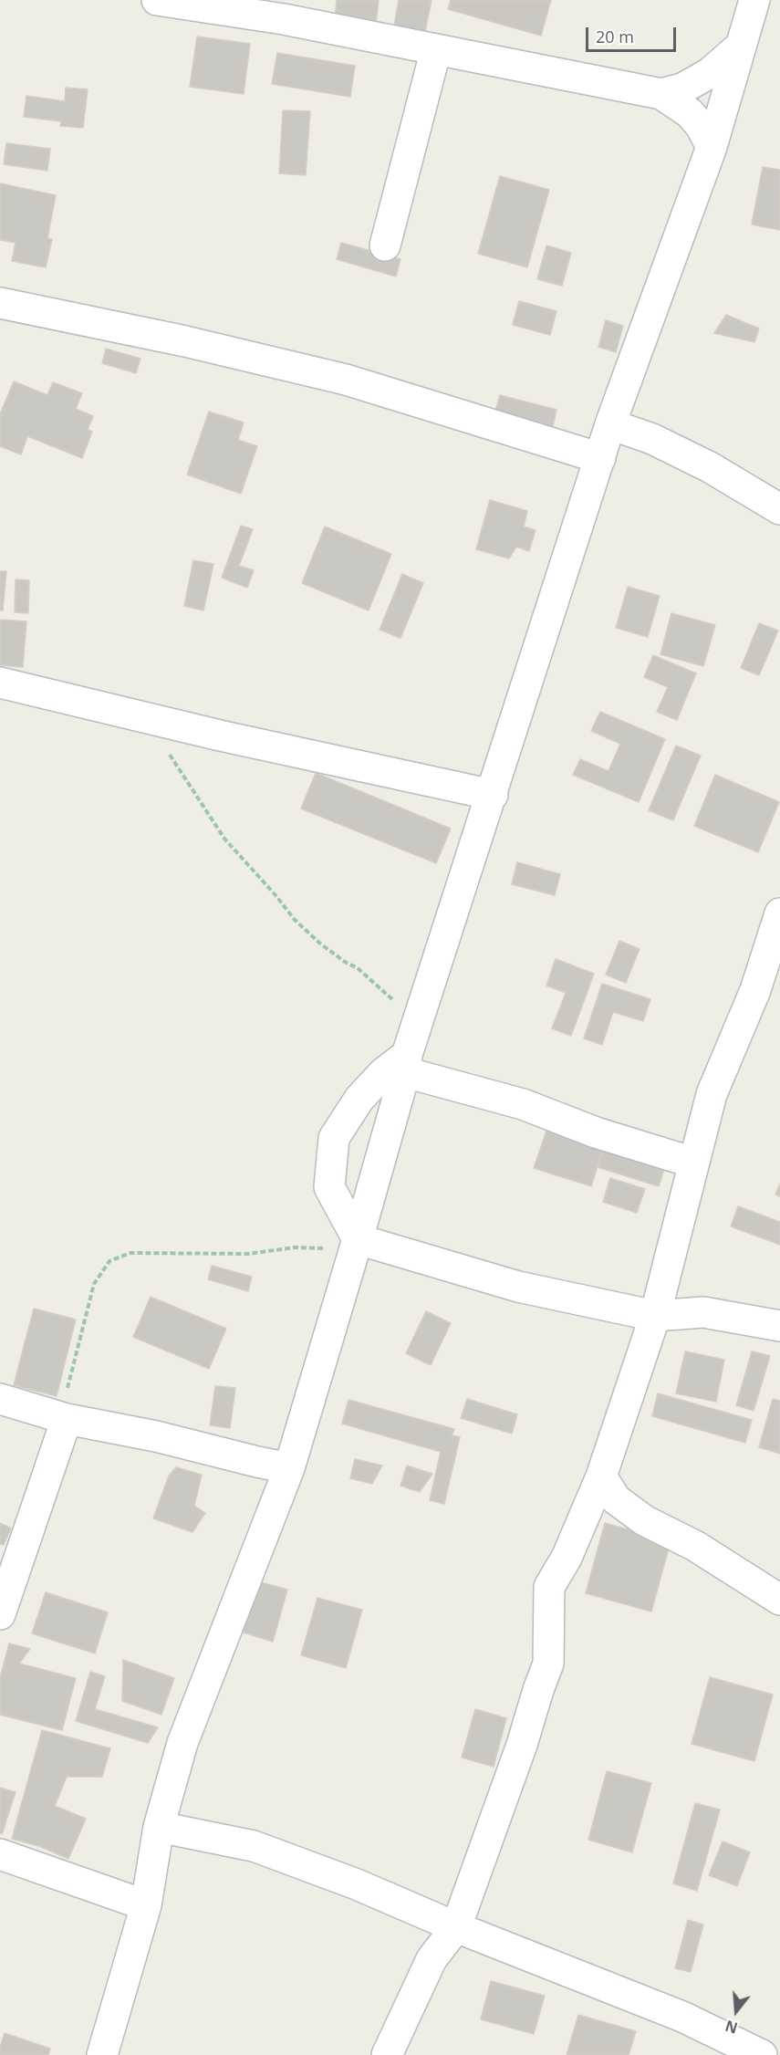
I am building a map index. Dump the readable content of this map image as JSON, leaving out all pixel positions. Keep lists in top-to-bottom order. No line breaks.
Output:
{"scale_bar":"20 m","north":"bottom"}
